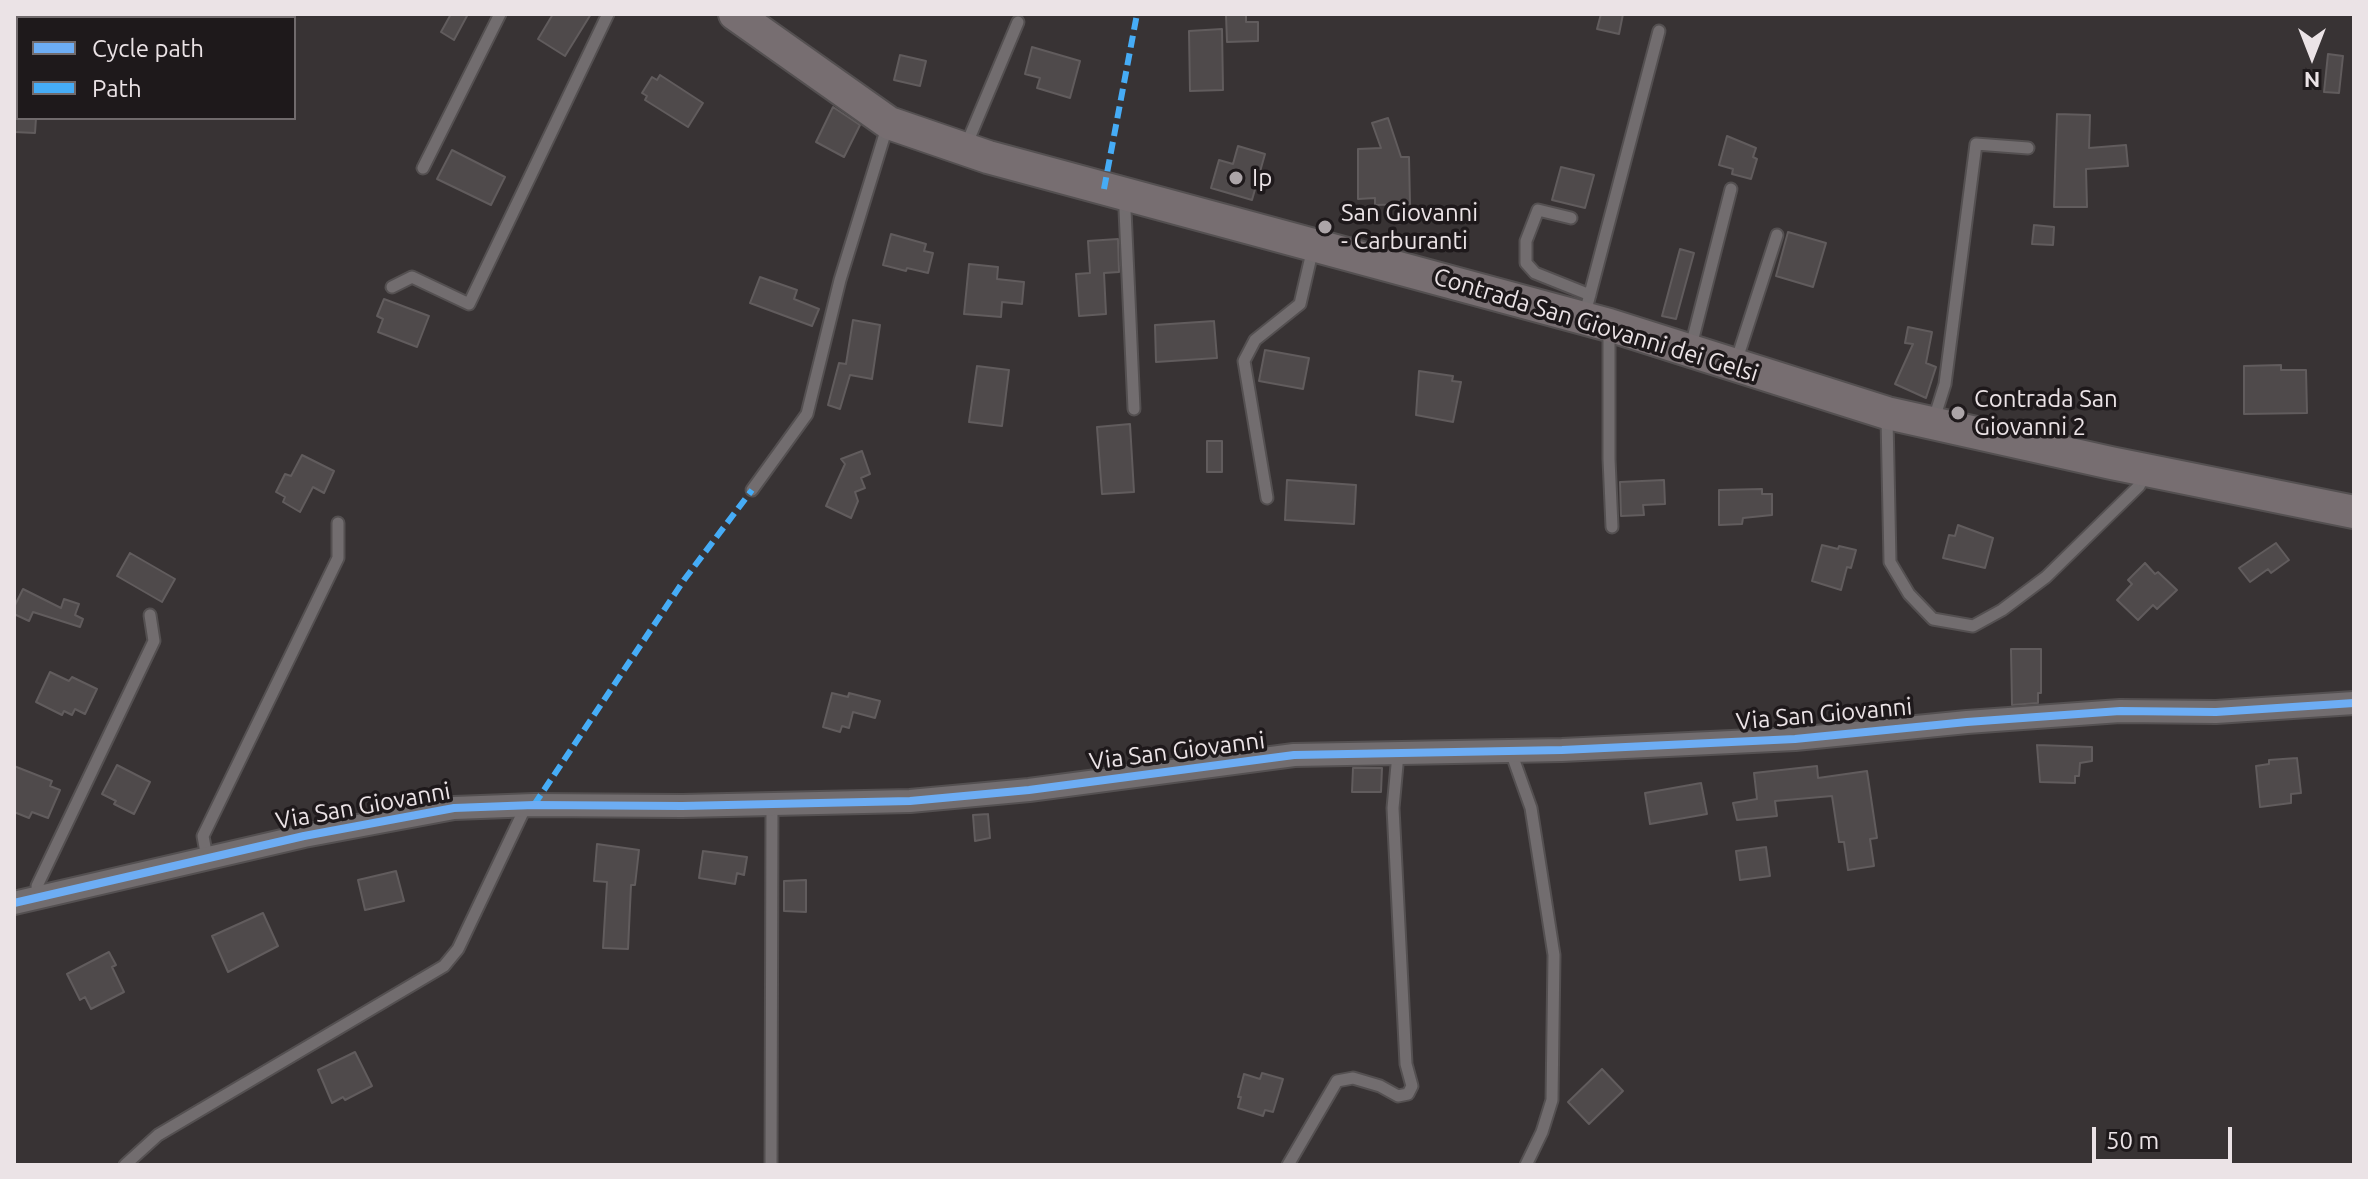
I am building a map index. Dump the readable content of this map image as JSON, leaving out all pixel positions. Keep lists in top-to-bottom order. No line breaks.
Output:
{"streets":{"main road":["Contrada San Giovanni dei Gelsi"],"street":["Via San Giovanni"]},"places":["Ip","San Giovanni - Carburanti","Contrada San Giovanni 2"],"legend":["Cycle path","Path"],"scale_bar":"50 m","north":"bottom"}
